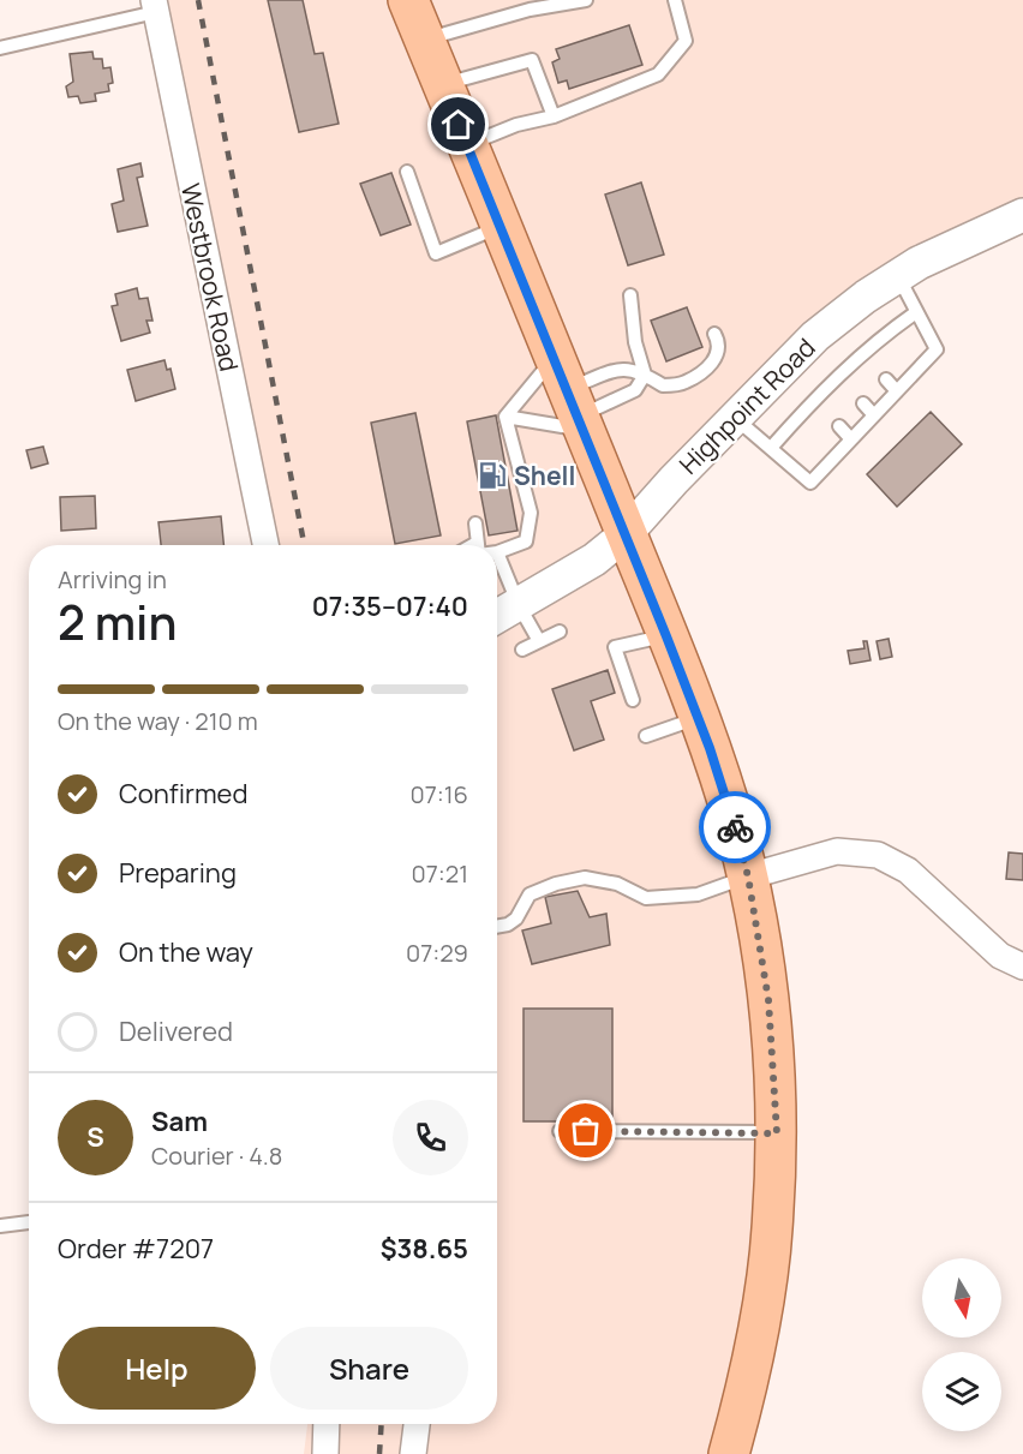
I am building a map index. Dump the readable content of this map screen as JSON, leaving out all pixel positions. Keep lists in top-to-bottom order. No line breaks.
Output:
{"streets":{"street":["Westbrook Road","Highpoint Road"]},"places":{"fuel station":["Shell"]},"north":"bottom","page":{"heading":["2 min","Arriving in","07:35–07:40"],"panel":["Sam","Courier · 4.8","Order #7207","$38.65"],"bar":"On the way · 210 m","list":[["Confirmed","07:16"],["Preparing","07:21"],["On the way","07:29"],"Delivered"],"round":"S","buttons":["Help","Share"]}}
